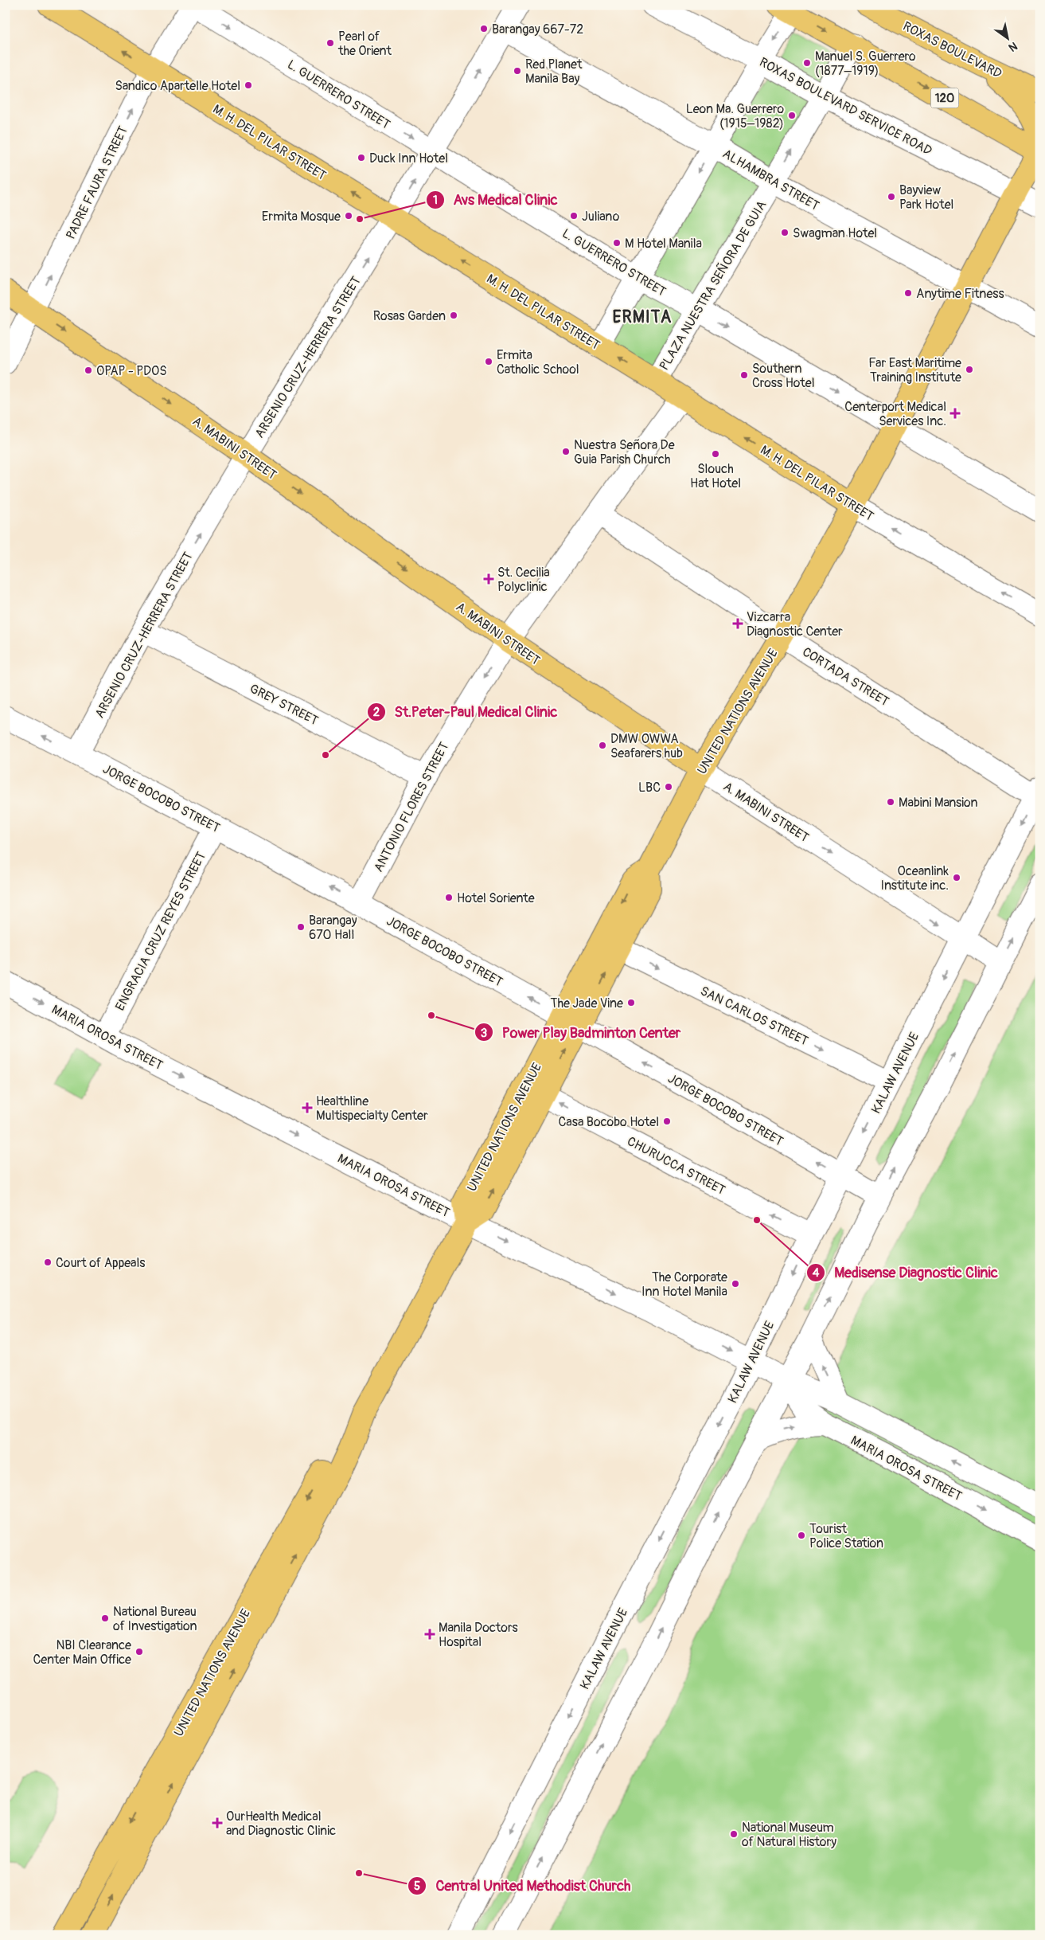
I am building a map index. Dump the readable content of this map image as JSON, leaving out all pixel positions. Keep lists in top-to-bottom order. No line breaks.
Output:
{"streets":{"main road":["ROXAS BOULEVARD","120","M. H. DEL PILAR STREET","A. MABINI STREET","UNITED NATIONS AVENUE"],"street":["L. GUERRERO STREET","ROXAS BOULEVARD SERVICE ROAD","ALHAMBRA STREET","PADRE FAURA STREET","PLAZA NUESTRA SEÑORA DE GUIA","ARSENIO CRUZ-HERRERA STREET","CORTADA STREET","GREY STREET","JORGE BOCOBO STREET","ANTONIO FLORES STREET","ENGRACIA CRUZ REYES STREET","SAN CARLOS STREET","MARIA OROSA STREET","KALAW AVENUE","CHURUCCA STREET"]},"crossings":[["L. GUERRERO STREET","PADRE FAURA STREET"],["L. GUERRERO STREET","PLAZA NUESTRA SEÑORA DE GUIA"],["L. GUERRERO STREET","ARSENIO CRUZ-HERRERA STREET"],["L. GUERRERO STREET","UNITED NATIONS AVENUE"],["120","PLAZA NUESTRA SEÑORA DE GUIA"],["120","UNITED NATIONS AVENUE"],["ROXAS BOULEVARD SERVICE ROAD","PLAZA NUESTRA SEÑORA DE GUIA"],["ROXAS BOULEVARD SERVICE ROAD","UNITED NATIONS AVENUE"],["M. H. DEL PILAR STREET","PADRE FAURA STREET"],["M. H. DEL PILAR STREET","PLAZA NUESTRA SEÑORA DE GUIA"],["M. H. DEL PILAR STREET","ARSENIO CRUZ-HERRERA STREET"],["M. H. DEL PILAR STREET","UNITED NATIONS AVENUE"],["M. H. DEL PILAR STREET","ANTONIO FLORES STREET"],["ALHAMBRA STREET","PLAZA NUESTRA SEÑORA DE GUIA"],["ALHAMBRA STREET","ARSENIO CRUZ-HERRERA STREET"],["ALHAMBRA STREET","UNITED NATIONS AVENUE"],["PADRE FAURA STREET","A. MABINI STREET"],["ARSENIO CRUZ-HERRERA STREET","A. MABINI STREET"],["ARSENIO CRUZ-HERRERA STREET","GREY STREET"],["ARSENIO CRUZ-HERRERA STREET","JORGE BOCOBO STREET"],["A. MABINI STREET","UNITED NATIONS AVENUE"],["A. MABINI STREET","ANTONIO FLORES STREET"],["A. MABINI STREET","KALAW AVENUE"],["CORTADA STREET","UNITED NATIONS AVENUE"],["CORTADA STREET","ANTONIO FLORES STREET"],["CORTADA STREET","KALAW AVENUE"],["GREY STREET","ANTONIO FLORES STREET"],["UNITED NATIONS AVENUE","JORGE BOCOBO STREET"],["UNITED NATIONS AVENUE","SAN CARLOS STREET"],["UNITED NATIONS AVENUE","MARIA OROSA STREET"],["UNITED NATIONS AVENUE","CHURUCCA STREET"],["JORGE BOCOBO STREET","ANTONIO FLORES STREET"],["JORGE BOCOBO STREET","ENGRACIA CRUZ REYES STREET"],["JORGE BOCOBO STREET","KALAW AVENUE"],["ENGRACIA CRUZ REYES STREET","MARIA OROSA STREET"],["SAN CARLOS STREET","KALAW AVENUE"],["MARIA OROSA STREET","KALAW AVENUE"],["KALAW AVENUE","CHURUCCA STREET"]],"one_way":["L. GUERRERO STREET","M. H. DEL PILAR STREET","PADRE FAURA STREET","ARSENIO CRUZ-HERRERA STREET","A. MABINI STREET","JORGE BOCOBO STREET","SAN CARLOS STREET","CHURUCCA STREET"],"districts":["ERMITA"],"places":{"other":["Barangay 667-72","Pearl of the Orient","Manuel S. Guerrero (1877–1919)","Red Planet Manila Bay","Sandico Apartelle Hotel","Leon Ma. Guerrero (1915–1982)","Duck Inn Hotel","Bayview Park Hotel","Ermita Mosque","Juliano","Avs Medical Clinic","Swagman Hotel","M Hotel Manila","Anytime Fitness","Rosas Garden","Ermita Catholic School","Far East Maritime Training Institute","OPAP - PDOS","Southern Cross Hotel","Nuestra Señora De Guia Parish Church","Slouch Hat Hotel","DMW OWWA Seafarers hub","St.Peter-Paul Medical Clinic","LBC","Mabini Mansion","Oceanlink Institute inc.","Hotel Soriente","Barangay 670 Hall","The Jade Vine","Power Play Badminton Center","Casa Bocobo Hotel","Medisense Diagnostic Clinic","Court of Appeals","The Corporate Inn Hotel Manila","Tourist Police Station","National Bureau of Investigation","NBI Clearance Center Main Office","National Museum of Natural History","Central United Methodist Church"],"health":["Centerport Medical Services Inc.","St. Cecilia Polyclinic","Vizcarra Diagnostic Center","Healthline Multispecialty Center","Manila Doctors Hospital","OurHealth Medical and Diagnostic Clinic"]},"north":"bottom right"}
